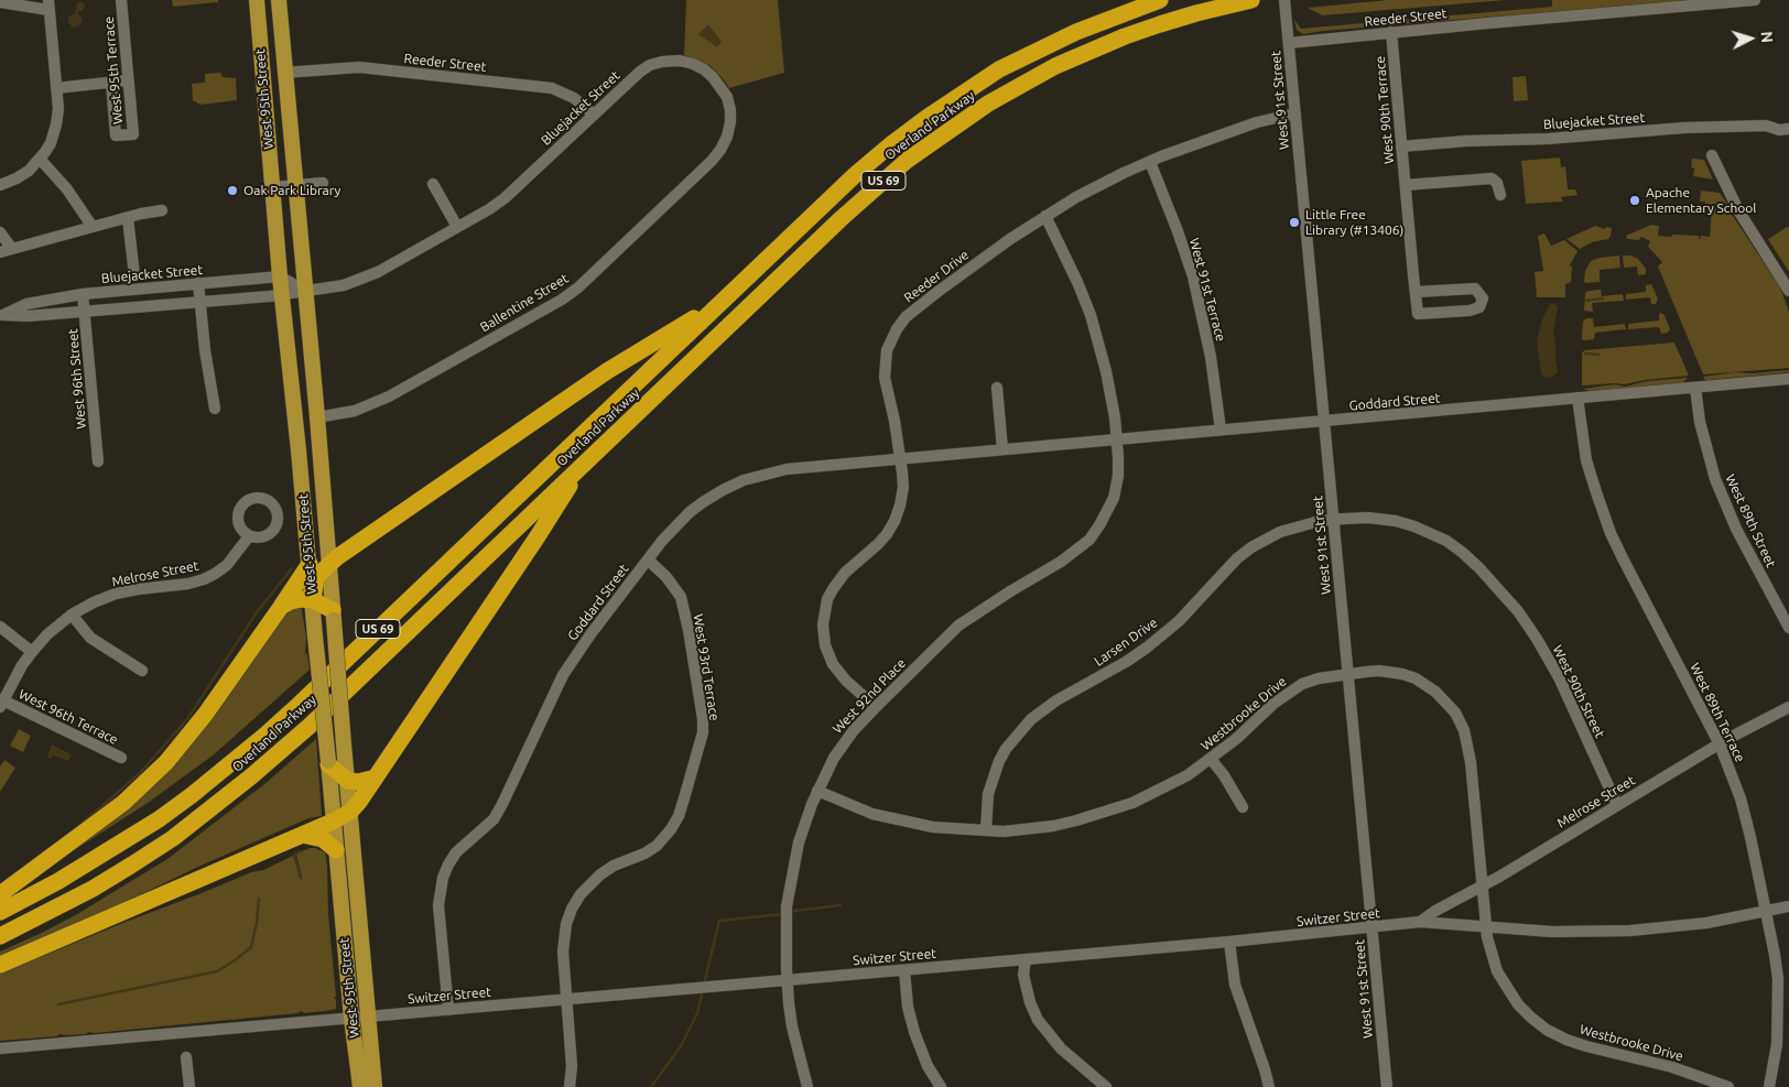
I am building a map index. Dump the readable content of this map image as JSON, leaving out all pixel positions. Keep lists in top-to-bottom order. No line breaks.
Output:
{"streets":{"highway":["Overland Parkway","US 69"],"main road":["West 95th Street"],"street":["Reeder Street","West 95th Terrace","West 91st Street","Bluejacket Street","West 90th Terrace","Reeder Drive","West 91st Terrace","Ballentine Street","West 96th Street","Goddard Street","West 89th Street","Melrose Street","Larsen Drive","West 93rd Terrace","West 90th Street","West 92nd Place","West 89th Terrace","Westbrooke Drive","West 96th Terrace","Switzer Street"]},"crossings":[["Reeder Street","West 95th Street"],["Reeder Street","West 91st Street"],["Reeder Street","Bluejacket Street"],["Reeder Street","West 90th Terrace"],["West 95th Street","Bluejacket Street"],["West 95th Street","Ballentine Street"],["West 95th Street","Switzer Street"],["West 91st Street","Reeder Drive"],["West 91st Street","Goddard Street"],["West 91st Street","Larsen Drive"],["West 91st Street","West 90th Street"],["West 91st Street","Westbrooke Drive"],["West 91st Street","Switzer Street"],["Bluejacket Street","West 90th Terrace"],["Bluejacket Street","Ballentine Street"],["Bluejacket Street","West 96th Street"],["Reeder Drive","West 91st Terrace"],["Reeder Drive","Goddard Street"],["Reeder Drive","West 92nd Place"],["West 91st Terrace","Goddard Street"],["Goddard Street","West 89th Street"],["Goddard Street","West 93rd Terrace"],["Goddard Street","West 92nd Place"],["Goddard Street","West 89th Terrace"],["Goddard Street","Switzer Street"],["Melrose Street","West 90th Street"],["Melrose Street","West 89th Terrace"],["Melrose Street","Westbrooke Drive"],["Melrose Street","West 96th Terrace"],["Melrose Street","Switzer Street"],["Larsen Drive","West 90th Street"],["Larsen Drive","Westbrooke Drive"],["West 93rd Terrace","Switzer Street"],["West 92nd Place","Westbrooke Drive"],["West 92nd Place","Switzer Street"],["West 89th Terrace","Switzer Street"],["Westbrooke Drive","Switzer Street"]],"places":["Oak Park Library","Apache Elementary School","Little Free Library (#13406)"],"north":"right"}
